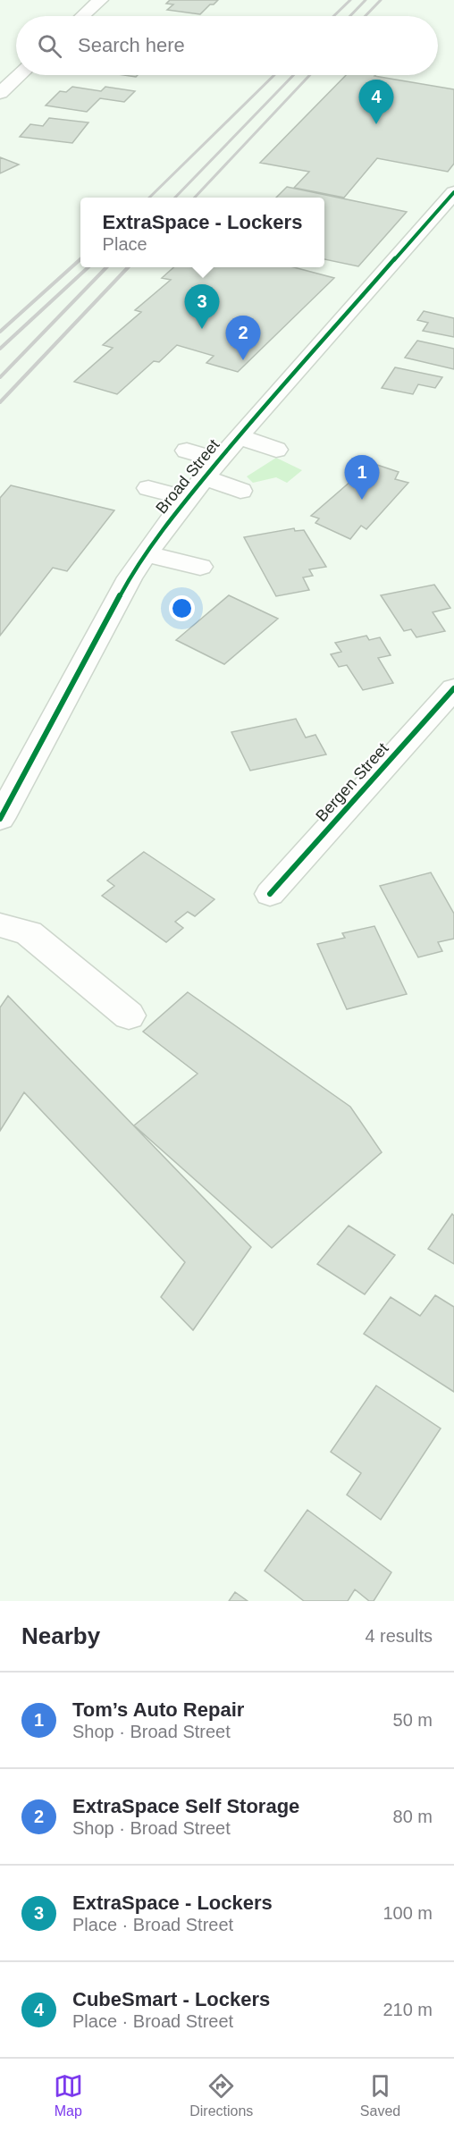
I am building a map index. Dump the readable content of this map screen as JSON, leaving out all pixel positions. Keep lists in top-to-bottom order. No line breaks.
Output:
{"streets":{"street":["Broad Street","Bergen Street"]},"page":{"search":"Search here","pins":["4","3","2","1"],"popup":["ExtraSpace - Lockers","Place"],"heading":["Nearby","4 results"],"list":[{"mark":"1","name":"Tom’s Auto Repair","note":"Shop · Broad Street","value":"50 m"},{"mark":"2","name":"ExtraSpace Self Storage","note":"Shop · Broad Street","value":"80 m"},{"mark":"3","name":"ExtraSpace - Lockers","note":"Place · Broad Street","value":"100 m"},{"mark":"4","name":"CubeSmart - Lockers","note":"Place · Broad Street","value":"210 m"}],"nav":["Map","Directions","Saved"]}}
